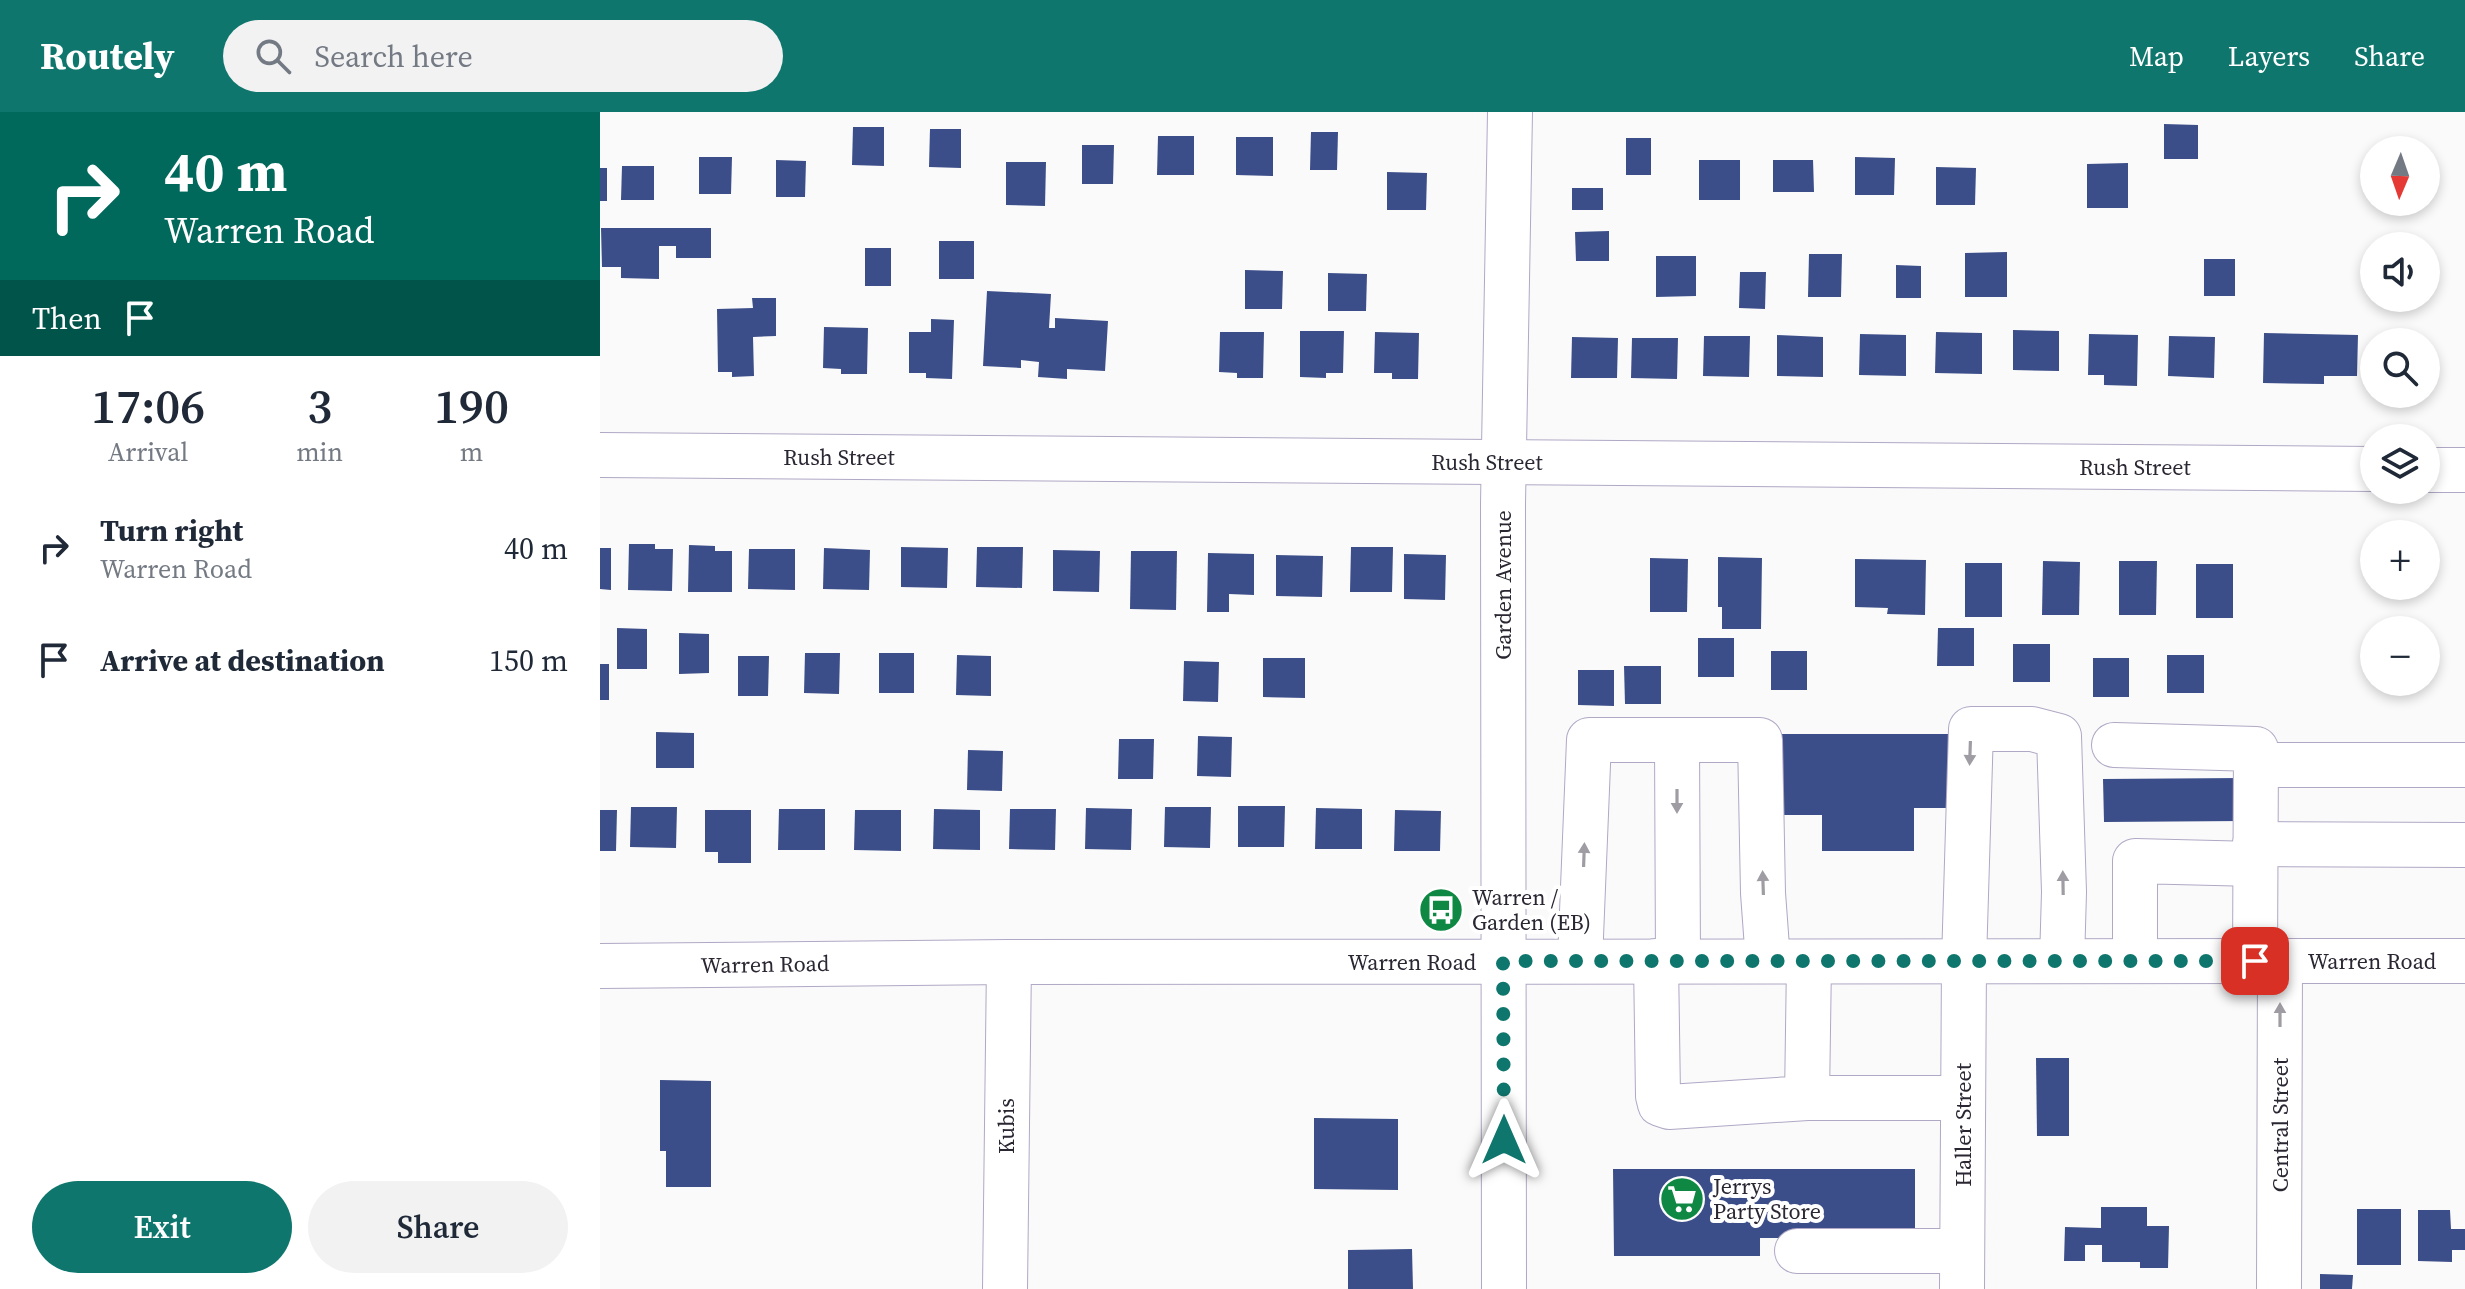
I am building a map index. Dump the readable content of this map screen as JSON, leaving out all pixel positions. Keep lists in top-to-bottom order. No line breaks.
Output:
{"streets":{"street":["Rush Street","Garden Avenue","Warren Road","Haller Street","Central Street","Kubis"]},"crossings":[["Rush Street","Garden Avenue"],["Garden Avenue","Warren Road"],["Warren Road","Haller Street"],["Warren Road","Central Street"],["Warren Road","Kubis"]],"one_way":["Central Street"],"places":{"bus stop":["Warren / Garden (EB)"],"supermarket":["Jerrys Party Store"]},"north":"bottom","page":{"header":"Routely","search":"Search here","nav":["Map","Layers","Share"],"turn":["40 m","Warren Road"],"map_buttons":["+","−"],"then":"Then","eta":["17:06","Arrival","3","min","190","m"],"list":[{"name":"Turn right","note":"Warren Road","value":"40 m"},{"name":"Arrive at destination","value":"150 m"}],"buttons":["Exit","Share"]}}
